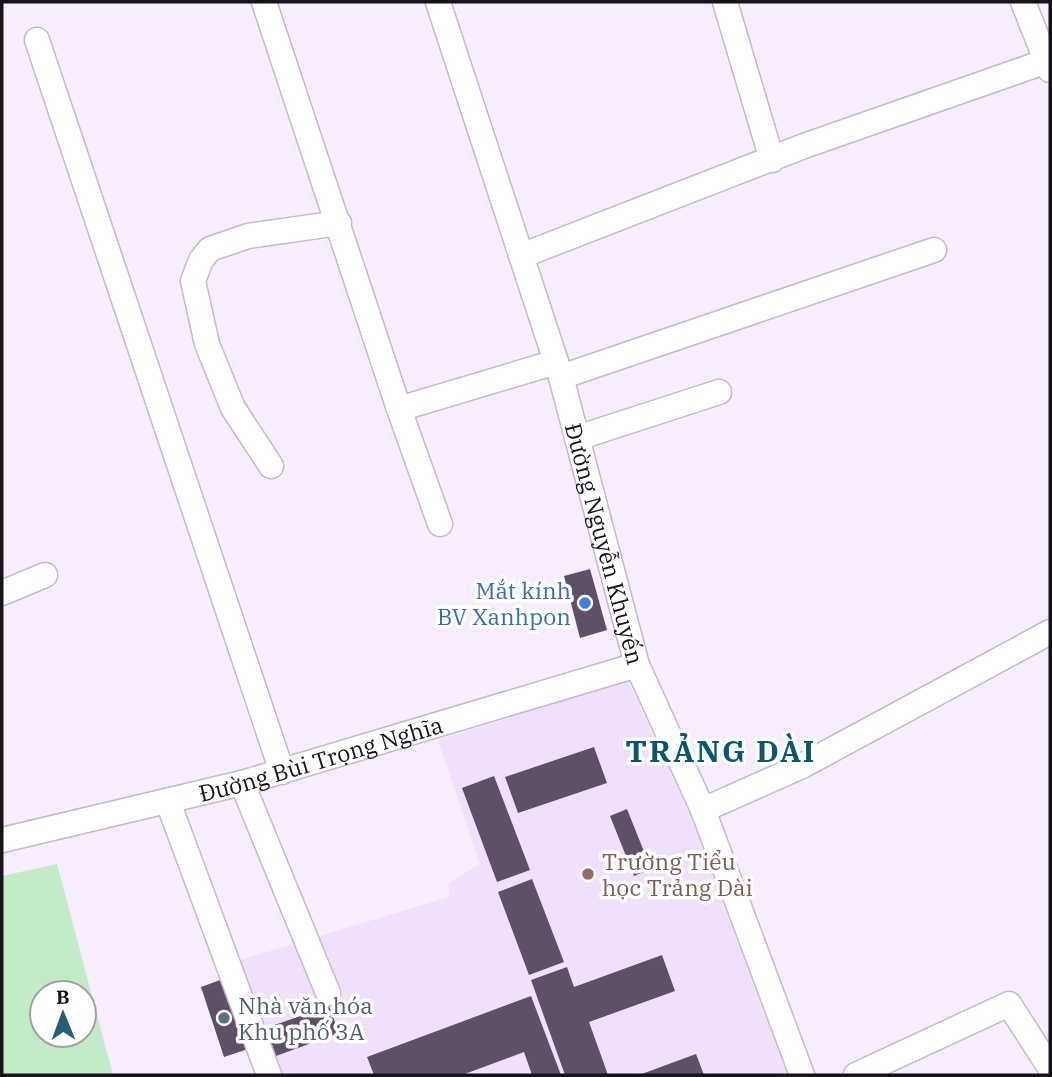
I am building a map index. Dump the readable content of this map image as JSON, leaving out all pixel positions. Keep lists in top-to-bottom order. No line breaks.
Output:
{"streets":{"street":["Đường Nguyễn Khuyến","Đường Bùi Trọng Nghĩa"]},"crossings":[["Đường Nguyễn Khuyến","Đường Bùi Trọng Nghĩa"]],"districts":["TRẢNG DÀI"],"places":["Mắt kính BV Xanhpon","Trường Tiểu học Trảng Dài","Nhà văn hóa Khu phố 3A"],"north":"top"}
